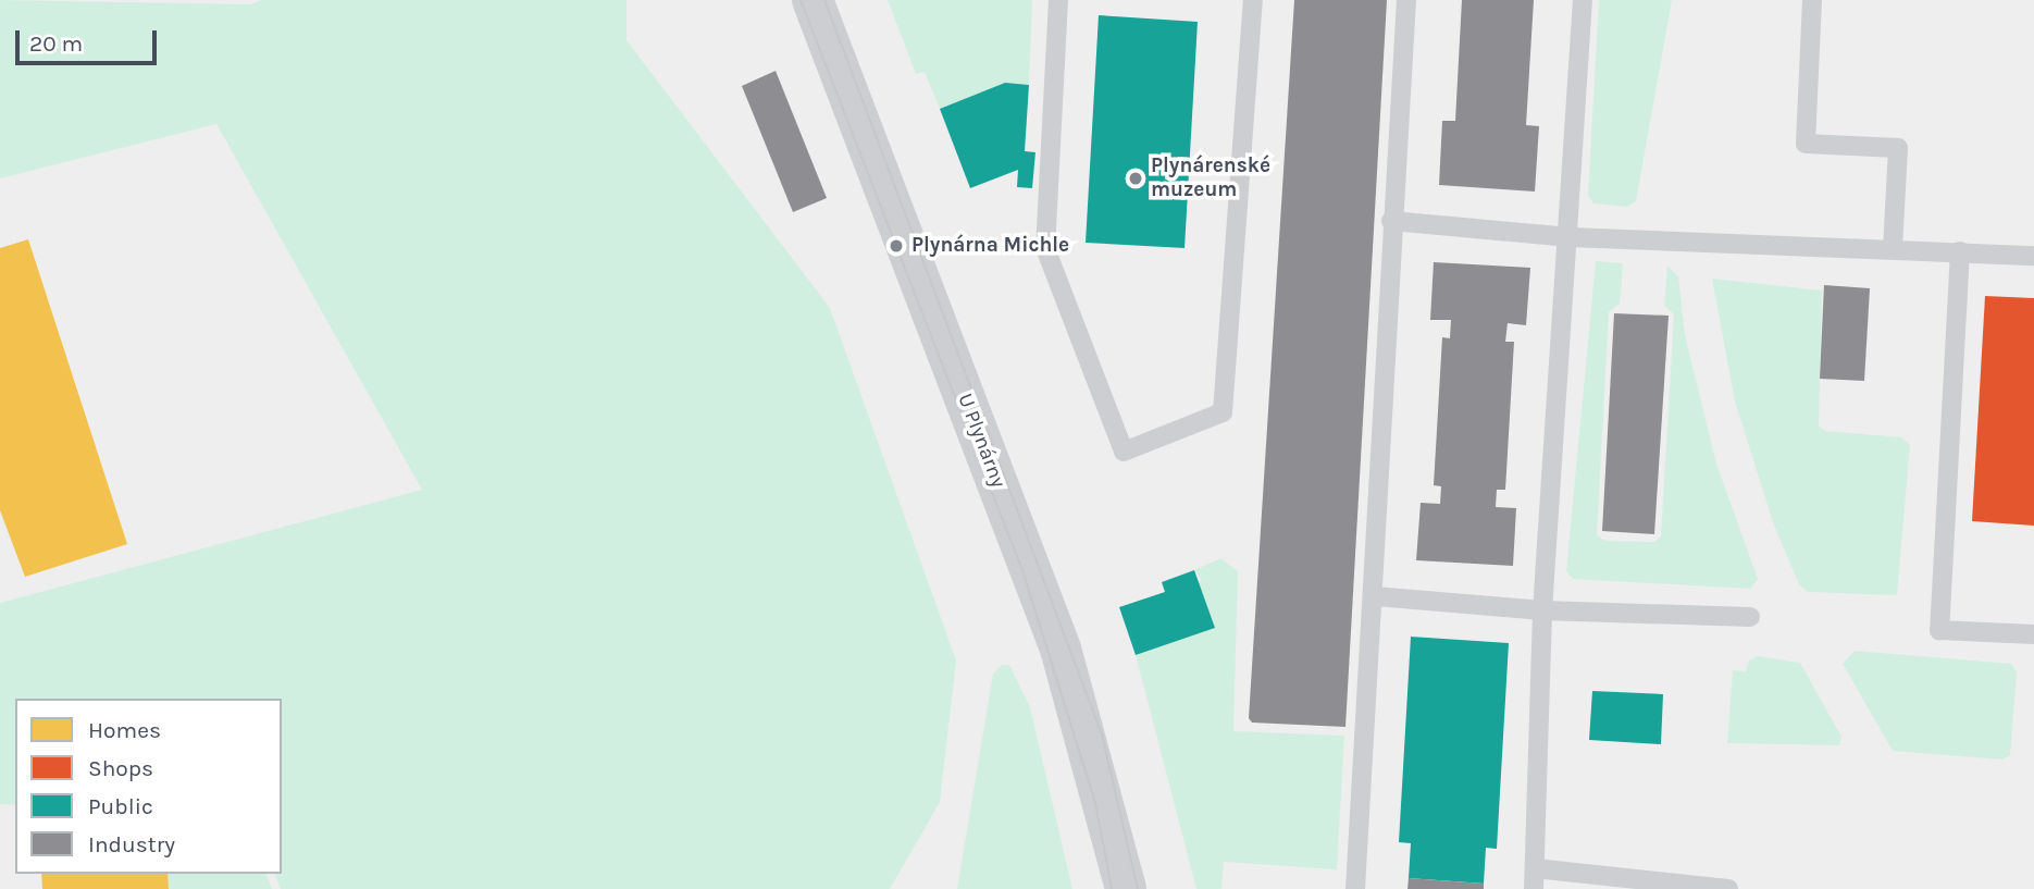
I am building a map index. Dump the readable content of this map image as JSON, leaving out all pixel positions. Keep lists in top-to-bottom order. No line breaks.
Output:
{"streets":{"street":["U Plynárny"]},"places":["Plynárenské muzeum","Plynárna Michle"],"legend":["Homes","Shops","Public","Industry"],"scale_bar":"20 m"}
